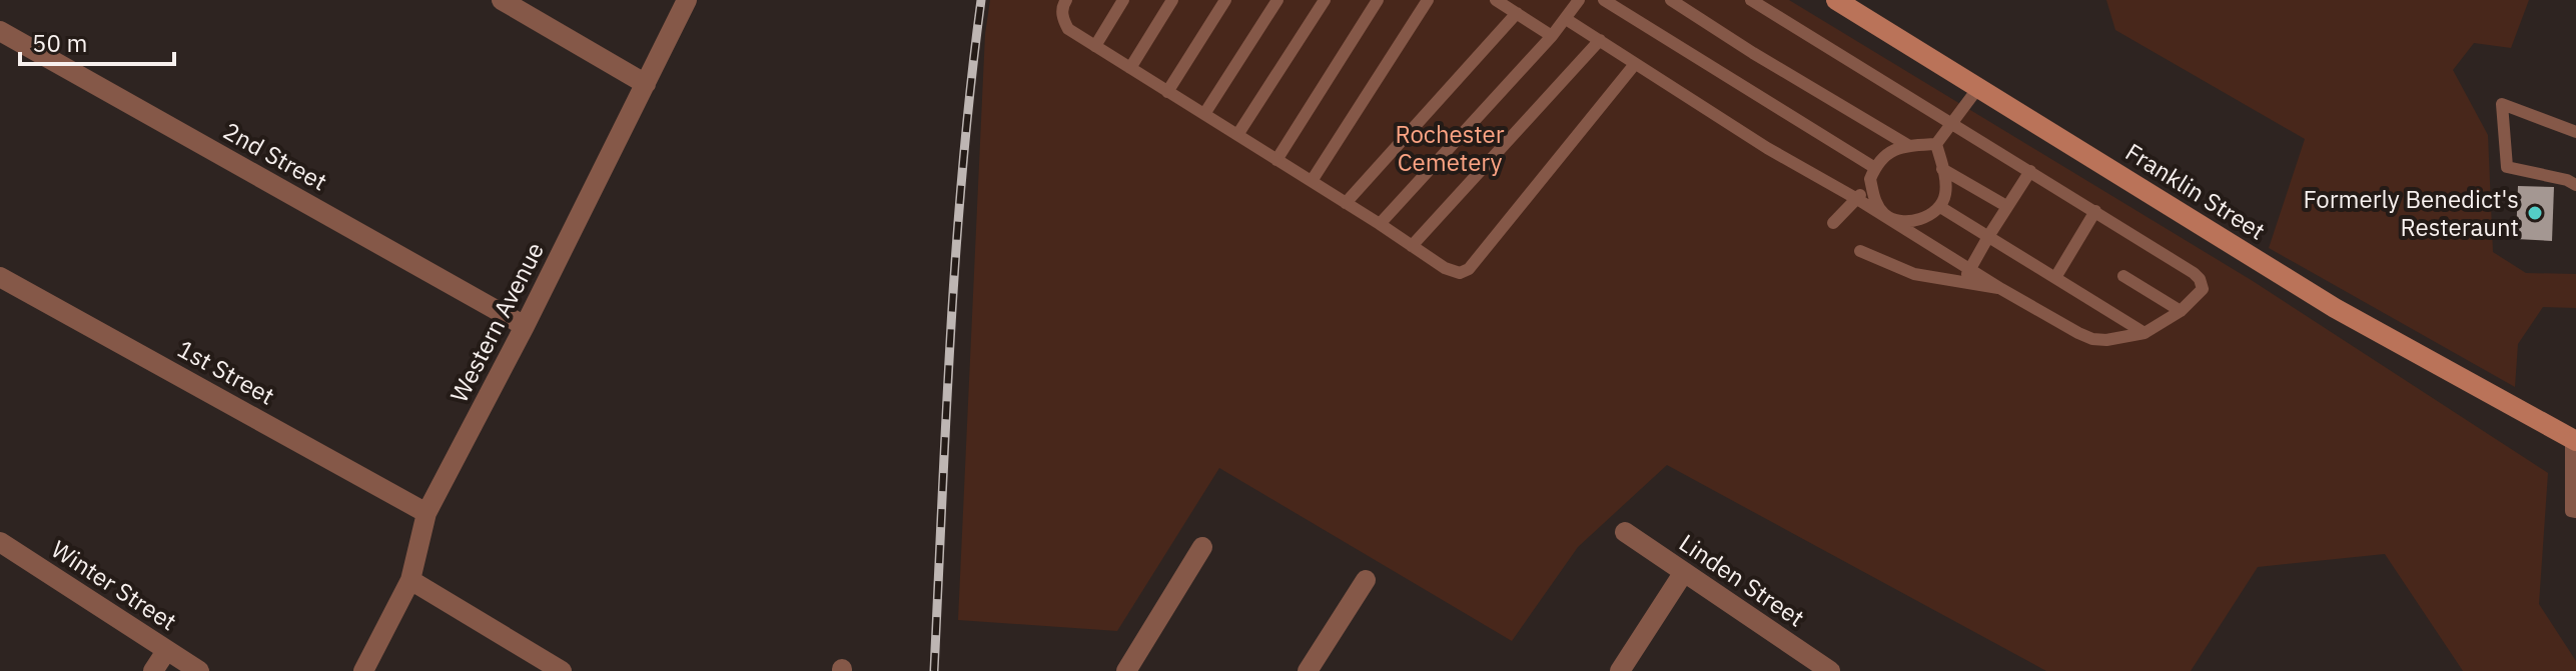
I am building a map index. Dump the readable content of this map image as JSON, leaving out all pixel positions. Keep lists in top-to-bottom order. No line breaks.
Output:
{"streets":{"street":["2nd Street","Franklin Street","Western Avenue","1st Street","Linden Street","Winter Street"]},"crossings":[["2nd Street","Western Avenue"],["Western Avenue","1st Street"]],"parks":["Rochester Cemetery"],"places":["Formerly Benedict's Resteraunt"],"scale_bar":"50 m"}
